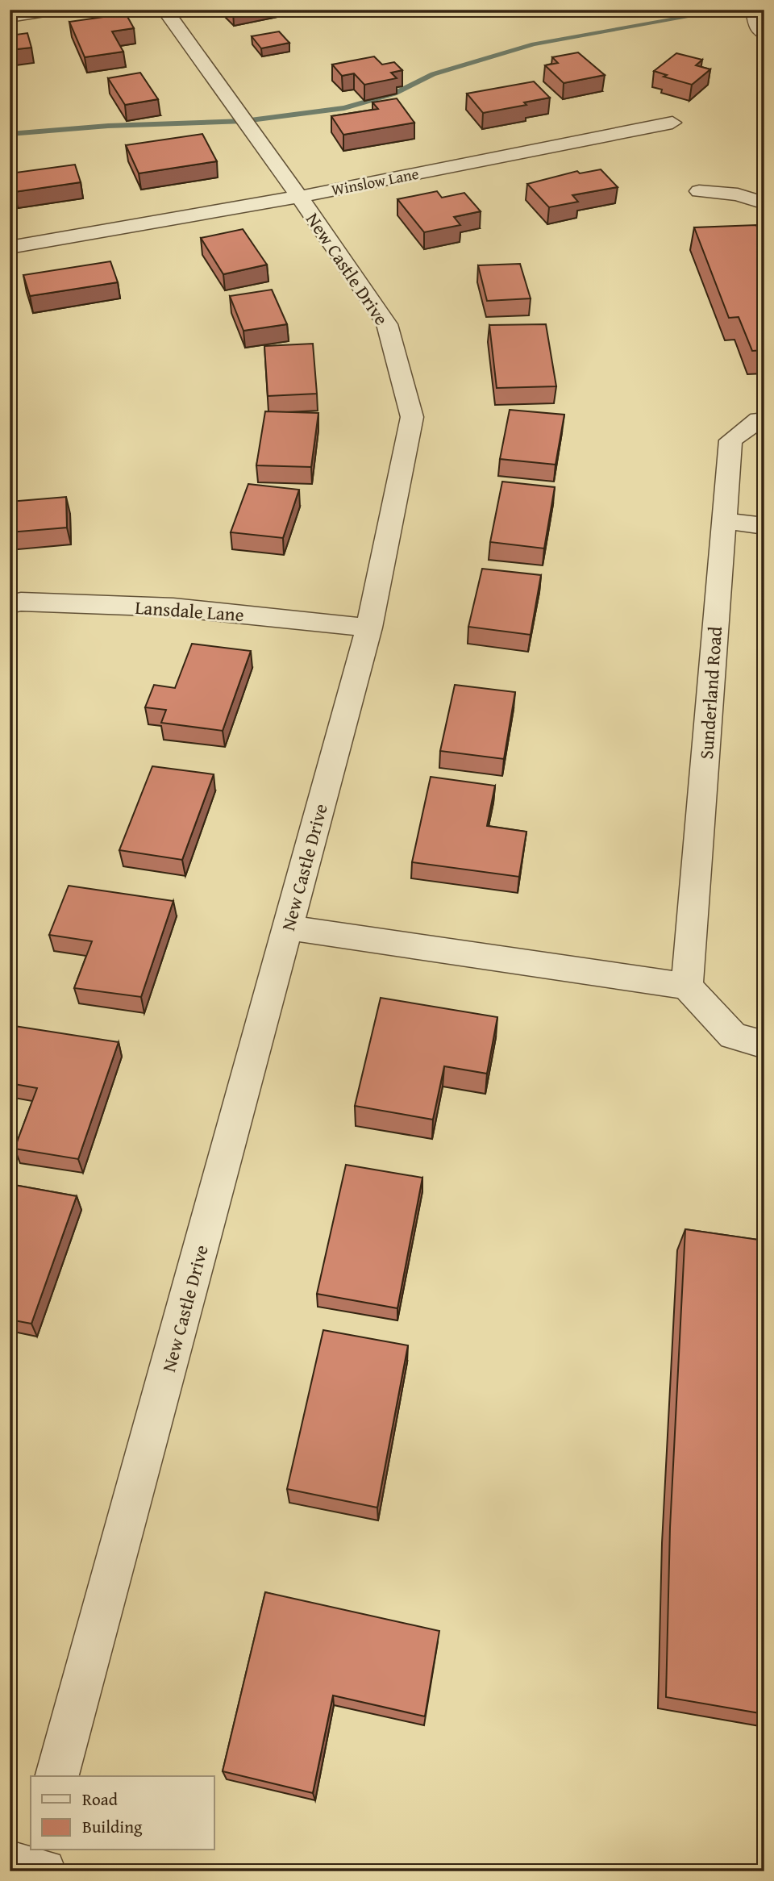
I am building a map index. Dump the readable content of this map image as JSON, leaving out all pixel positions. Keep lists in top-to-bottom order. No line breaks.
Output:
{"streets":{"street":["Winslow Lane","New Castle Drive","Lansdale Lane","Sunderland Road"]},"crossings":[["Winslow Lane","New Castle Drive"],["New Castle Drive","Lansdale Lane"]],"legend":["Road","Building"]}
